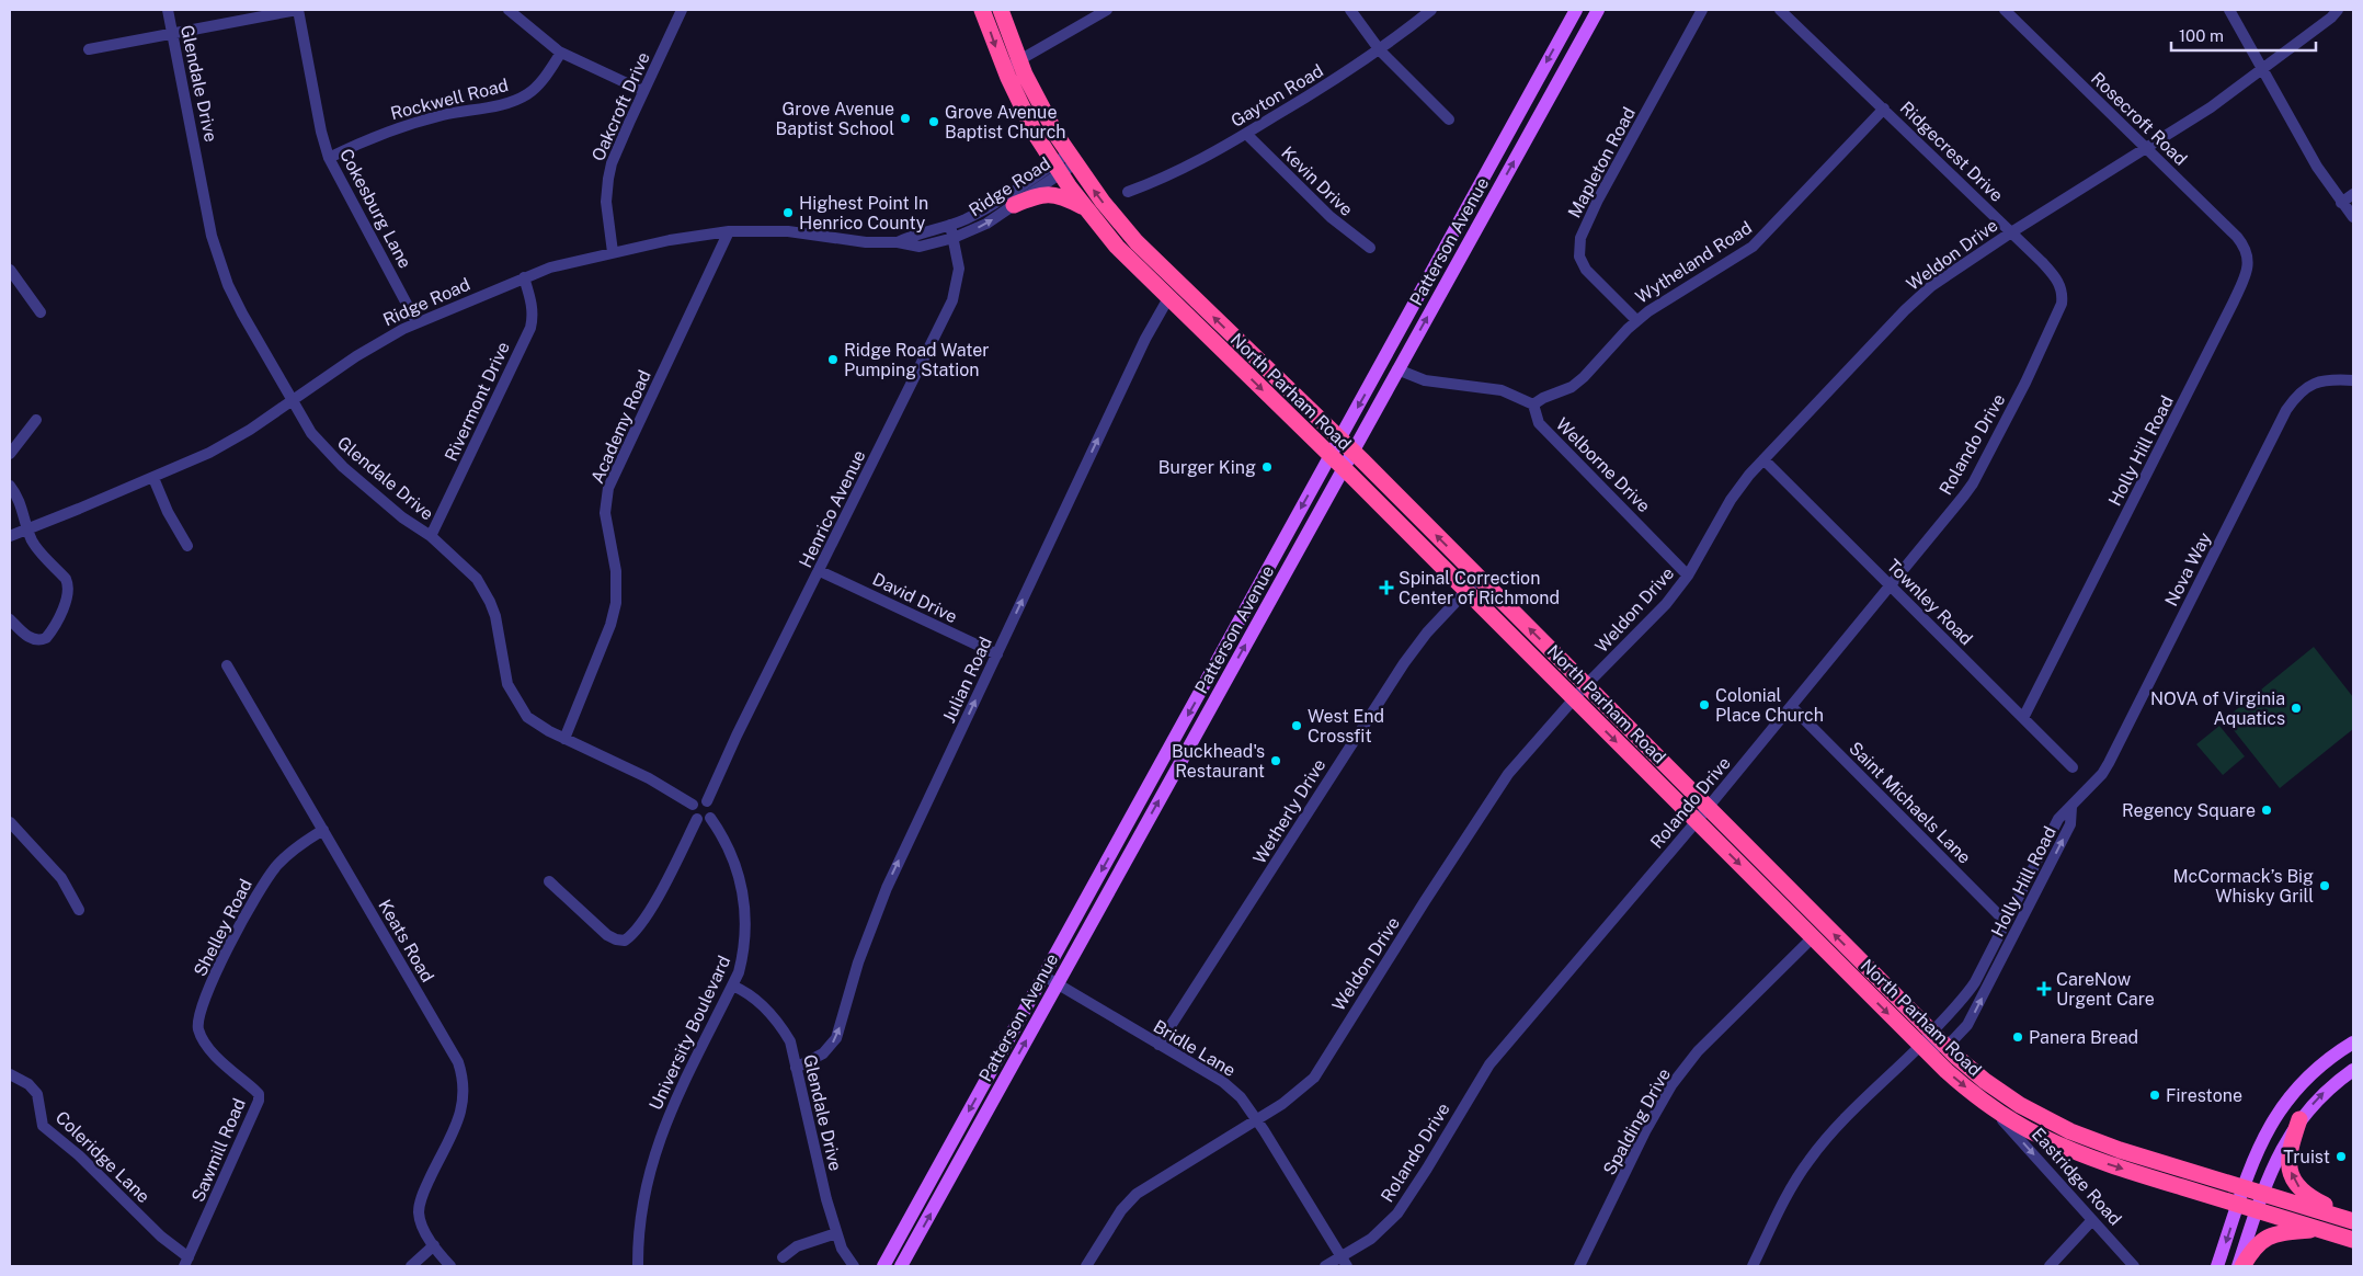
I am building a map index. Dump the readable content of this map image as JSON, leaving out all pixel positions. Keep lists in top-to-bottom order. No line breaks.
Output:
{"streets":{"highway":["North Parham Road"],"main road":["Patterson Avenue"],"street":["Glendale Drive","Gayton Road","Rockwell Road","Oakcroft Drive","Rosecroft Road","Ridgecrest Drive","Mapleton Road","Kevin Drive","Ridge Road","Cokesburg Lane","Weldon Drive","Wytheland Road","Rivermont Drive","Academy Road","Rolando Drive","Holly Hill Road","Welborne Drive","Henrico Avenue","Nova Way","David Drive","Townley Road","Julian Road","Saint Michaels Lane","Wetherly Drive","Shelley Road","Keats Road","University Boulevard","Bridle Lane","Spalding Drive","Sawmill Road","Coleridge Lane","Eastridge Road"]},"crossings":[["Glendale Drive","Ridge Road"],["Glendale Drive","Rivermont Drive"],["Glendale Drive","Academy Road"],["Glendale Drive","Henrico Avenue"],["Glendale Drive","Julian Road"],["Glendale Drive","University Boulevard"],["Gayton Road","Kevin Drive"],["Rockwell Road","Cokesburg Lane"],["Oakcroft Drive","Ridge Road"],["Rosecroft Road","Weldon Drive"],["Rosecroft Road","Holly Hill Road"],["Ridgecrest Drive","Weldon Drive"],["Ridgecrest Drive","Wytheland Road"],["Ridgecrest Drive","Rolando Drive"],["Mapleton Road","Wytheland Road"],["Ridge Road","Cokesburg Lane"],["Ridge Road","North Parham Road"],["Ridge Road","Rivermont Drive"],["Ridge Road","Academy Road"],["Ridge Road","Henrico Avenue"],["Patterson Avenue","North Parham Road"],["Patterson Avenue","Bridle Lane"],["Weldon Drive","North Parham Road"],["Weldon Drive","Welborne Drive"],["Weldon Drive","Townley Road"],["Weldon Drive","Bridle Lane"],["Wytheland Road","Welborne Drive"],["North Parham Road","Rolando Drive"],["North Parham Road","Holly Hill Road"],["North Parham Road","Julian Road"],["North Parham Road","Wetherly Drive"],["North Parham Road","Spalding Drive"],["North Parham Road","Eastridge Road"],["Rolando Drive","Townley Road"],["Rolando Drive","Saint Michaels Lane"],["Rolando Drive","Bridle Lane"],["Holly Hill Road","Nova Way"],["Holly Hill Road","Townley Road"],["Holly Hill Road","Saint Michaels Lane"],["Henrico Avenue","David Drive"],["Henrico Avenue","University Boulevard"],["David Drive","Julian Road"],["Wetherly Drive","Bridle Lane"],["Shelley Road","Keats Road"],["Shelley Road","Sawmill Road"],["Sawmill Road","Coleridge Lane"]],"one_way":["Julian Road","Eastridge Road"],"places":{"other":["Grove Avenue Baptist School","Grove Avenue Baptist Church","Highest Point In Henrico County","Ridge Road Water Pumping Station","Burger King","Colonial Place Church","NOVA of Virginia Aquatics","West End Crossfit","Buckhead's Restaurant","Regency Square","McCormack’s Big Whisky Grill","Panera Bread","Firestone","Truist"],"health":["Spinal Correction Center of Richmond","CareNow Urgent Care"]},"scale_bar":"100 m"}
